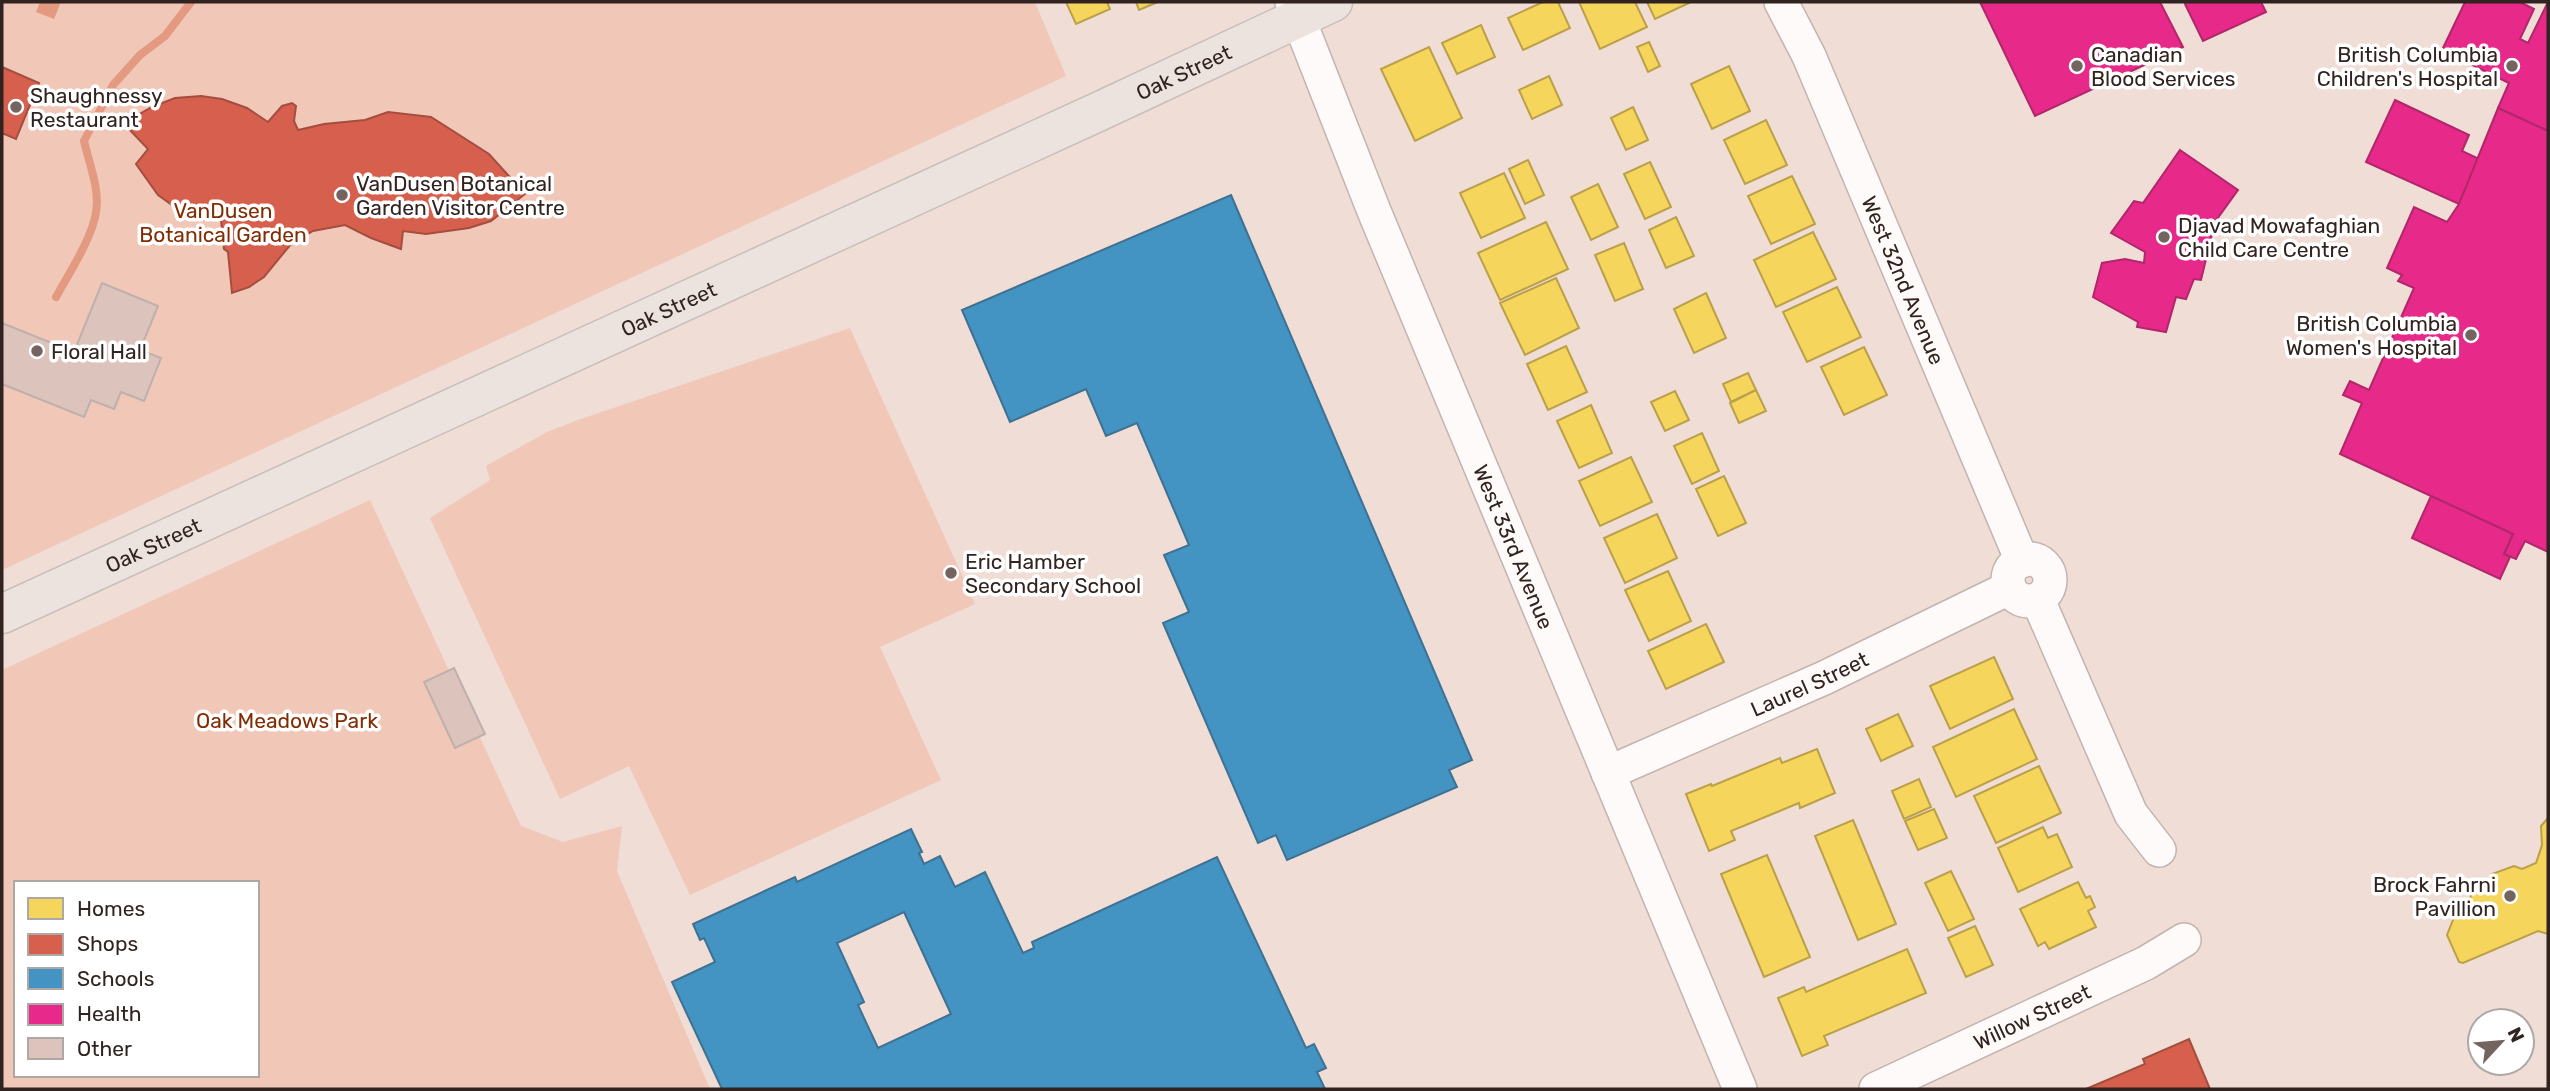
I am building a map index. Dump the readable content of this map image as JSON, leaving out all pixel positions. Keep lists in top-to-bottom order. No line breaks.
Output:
{"streets":{"main road":["Oak Street"],"street":["West 32nd Avenue","West 33rd Avenue","Laurel Street","Willow Street"]},"crossings":[["Oak Street","West 33rd Avenue"],["West 32nd Avenue","Laurel Street"],["West 33rd Avenue","Laurel Street"]],"parks":["VanDusen Botanical Garden","Oak Meadows Park"],"places":["Canadian Blood Services","British Columbia Children's Hospital","Shaughnessy Restaurant","VanDusen Botanical Garden Visitor Centre","Djavad Mowafaghian Child Care Centre","British Columbia Women's Hospital","Floral Hall","Eric Hamber Secondary School","Brock Fahrni Pavillion"],"legend":["Homes","Shops","Schools","Health","Other"],"north":"top right"}
